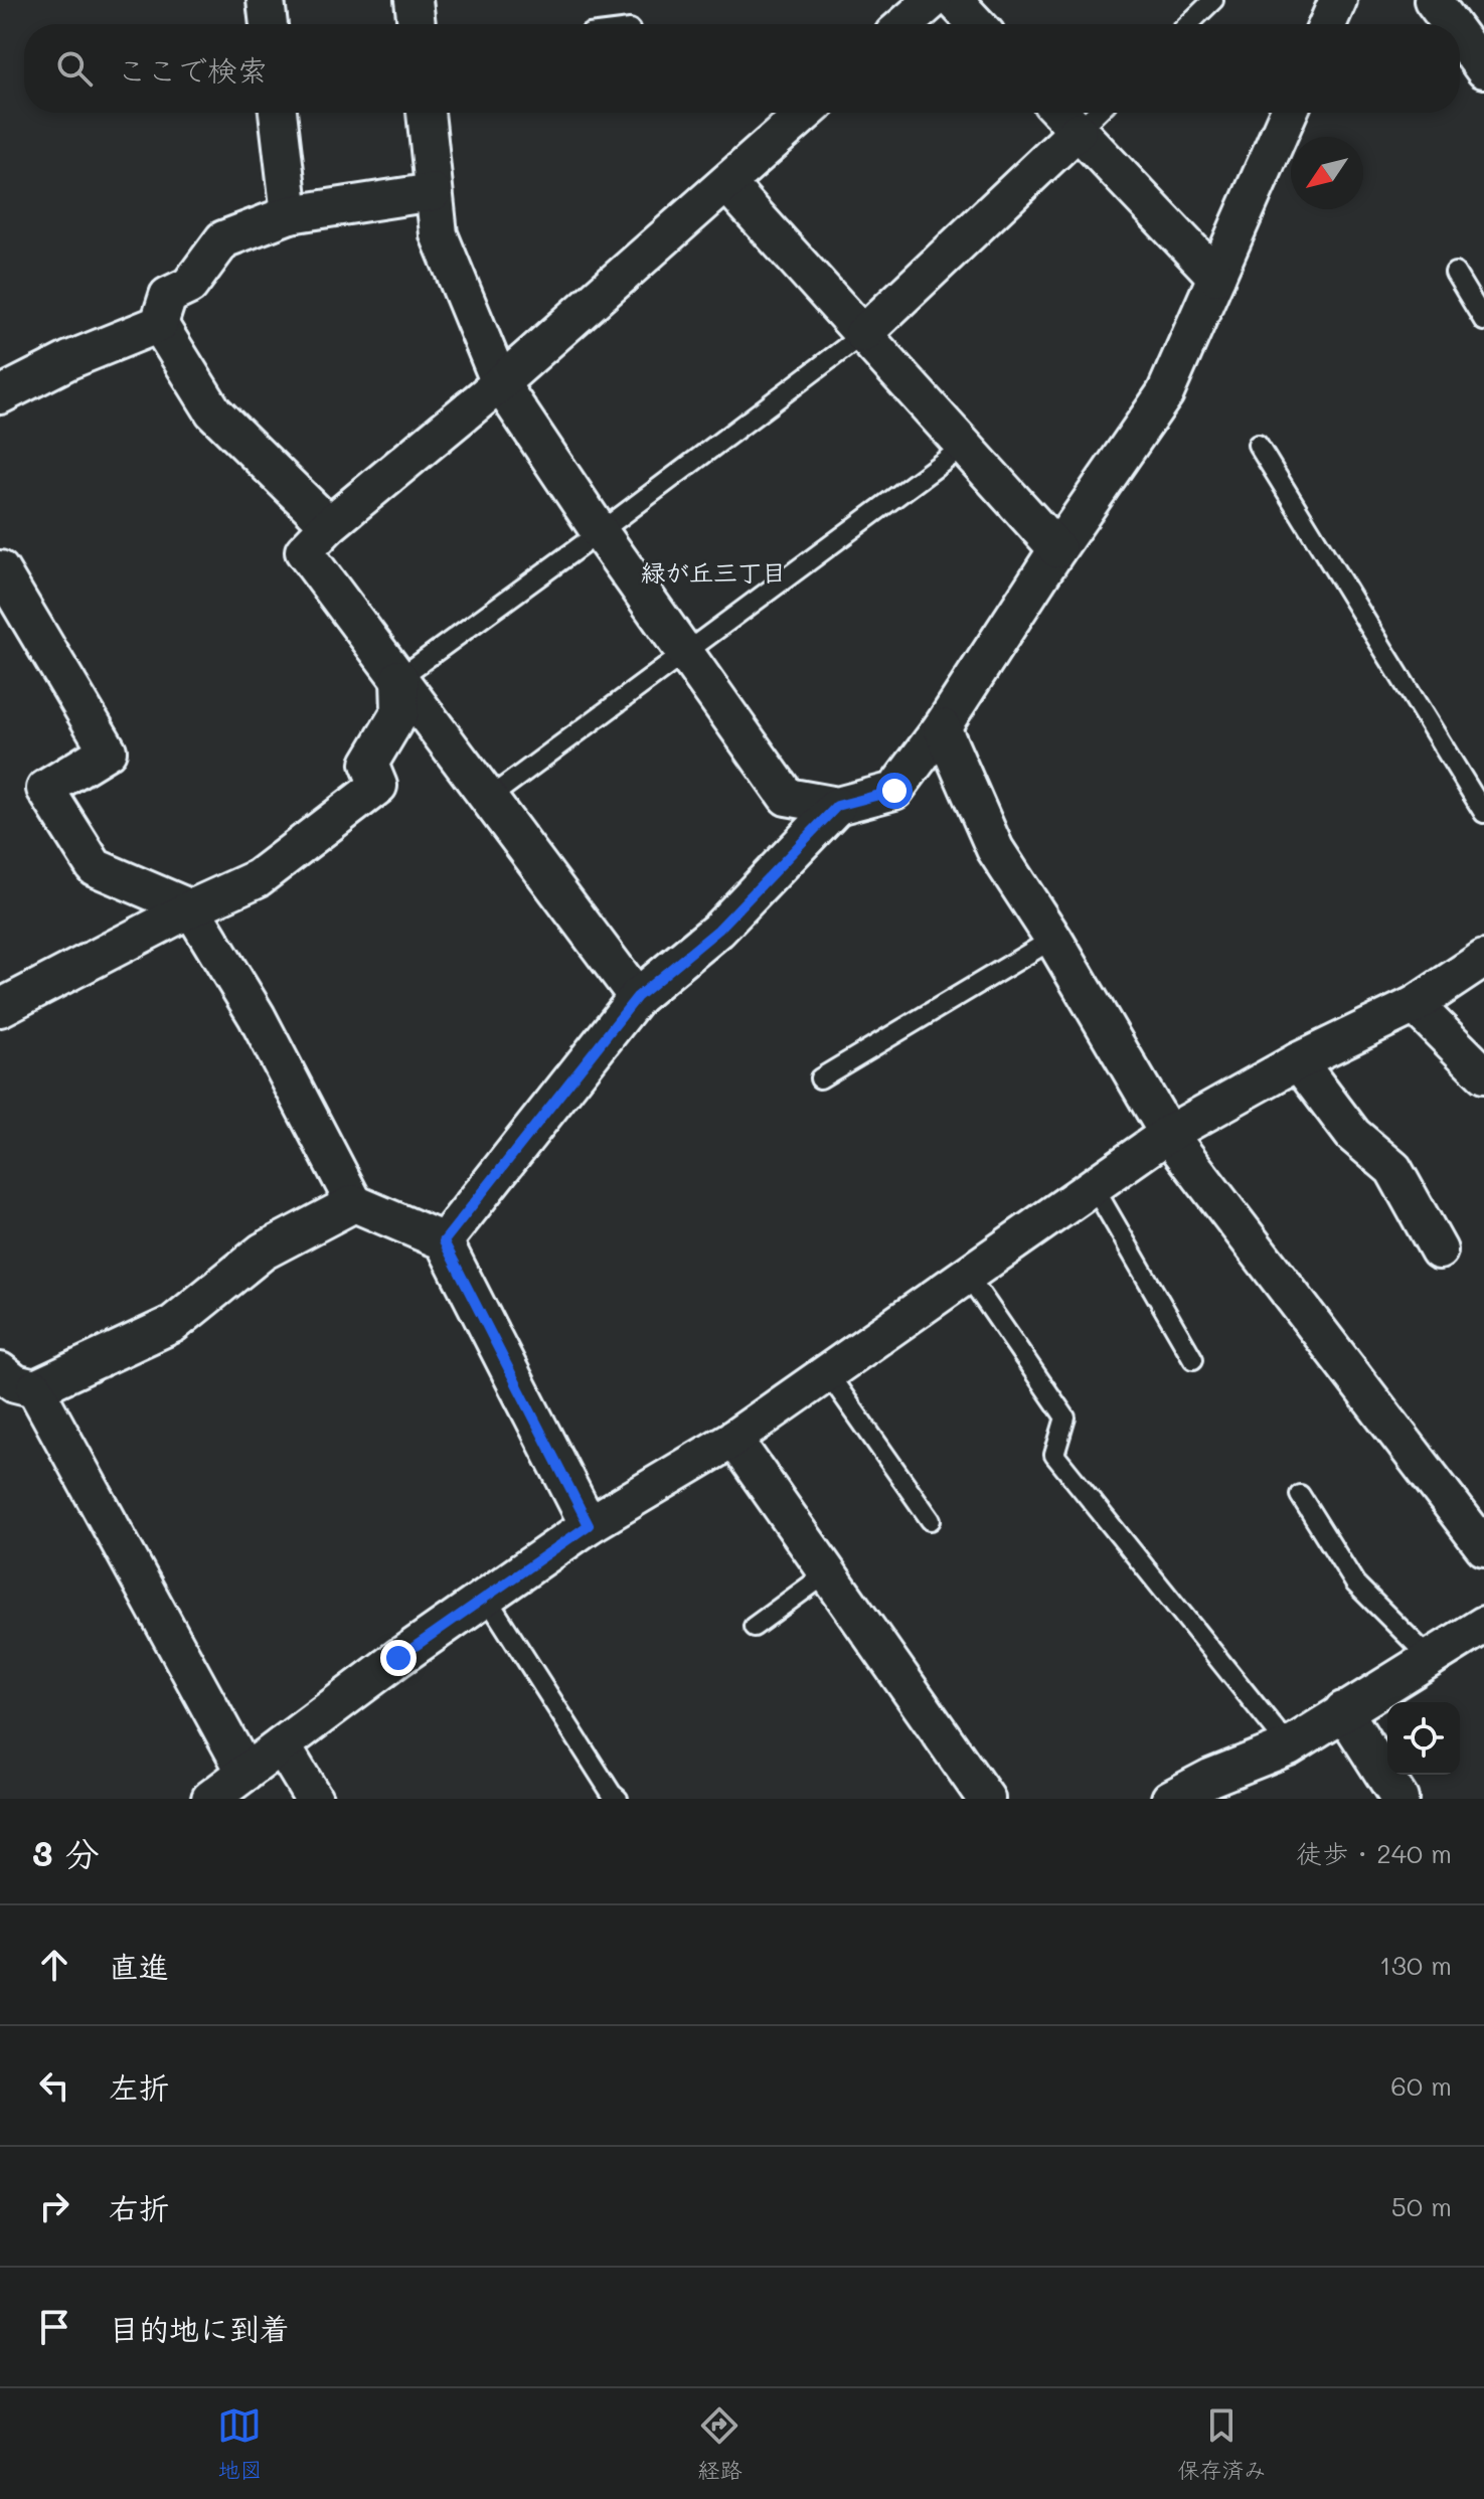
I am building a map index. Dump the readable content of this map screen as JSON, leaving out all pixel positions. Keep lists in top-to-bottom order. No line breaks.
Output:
{"districts":["緑が丘三丁目"],"north":"bottom left","page":{"search":"ここで検索","heading":["3 分","徒歩 · 240 m"],"list":[["直進","130 m"],["左折","60 m"],["右折","50 m"],"目的地に到着"],"nav":["地図","経路","保存済み"]}}
